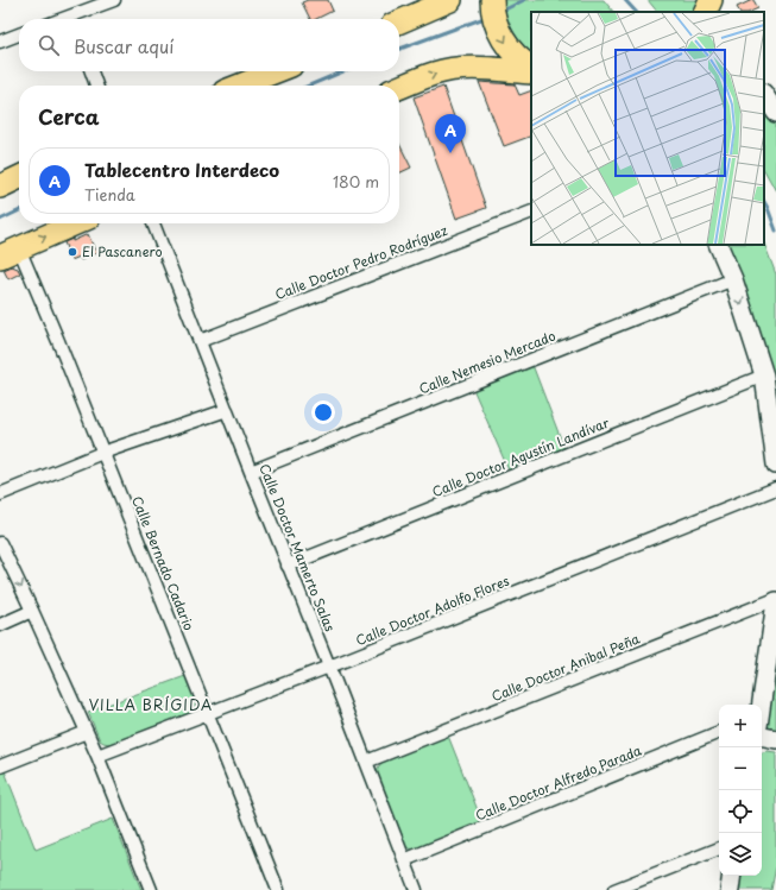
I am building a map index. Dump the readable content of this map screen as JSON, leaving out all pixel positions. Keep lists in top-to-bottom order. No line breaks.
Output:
{"streets":{"street":["Calle Doctor Pedro Rodríguez","Calle Nemesio Mercado","Calle Doctor Agustín Landívar","Calle Doctor Mamerto Salas","Calle Bernado Cadario","Calle Doctor Adolfo Flores","Calle Doctor Anibal Peña","Calle Doctor Alfredo Parada"]},"crossings":[["Calle Doctor Pedro Rodríguez","Calle Doctor Mamerto Salas"],["Calle Nemesio Mercado","Calle Doctor Mamerto Salas"],["Calle Doctor Agustín Landívar","Calle Doctor Mamerto Salas"],["Calle Doctor Mamerto Salas","Calle Doctor Adolfo Flores"],["Calle Doctor Mamerto Salas","Calle Doctor Anibal Peña"],["Calle Doctor Mamerto Salas","Calle Doctor Alfredo Parada"],["Calle Bernado Cadario","Calle Doctor Adolfo Flores"]],"districts":["VILLA BRÍGIDA"],"places":["El Pascanero"],"page":{"search":"Buscar aquí","heading":"Cerca","pins":"A","list":[{"mark":"A","name":"Tablecentro Interdeco","note":"Tienda","value":"180 m"}],"map_buttons":["+","−"]}}
